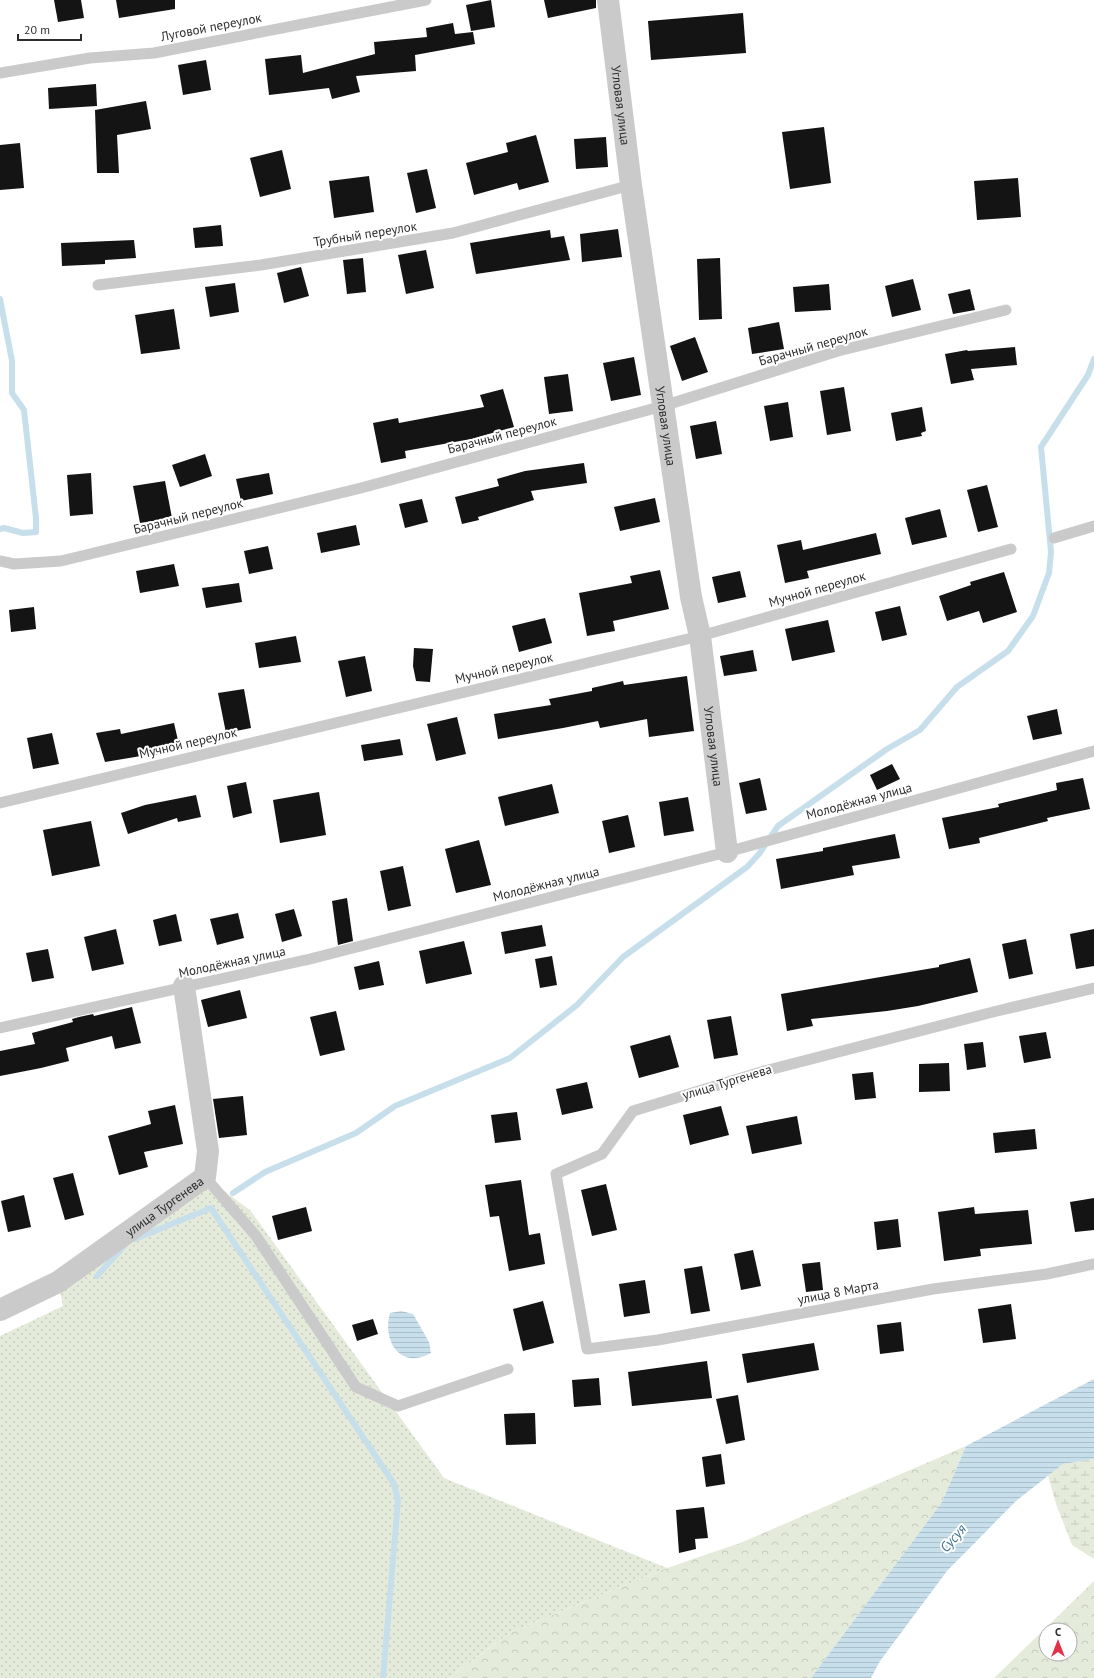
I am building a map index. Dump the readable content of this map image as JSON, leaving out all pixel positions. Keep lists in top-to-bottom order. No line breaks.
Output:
{"streets":{"street":["Угловая улица","улица Тургенева"],"lane":["Луговой переулок","Трубный переулок","Барачный переулок","Мучной переулок","Молодёжная улица","улица 8 Марта"]},"crossings":[["Угловая улица","Трубный переулок"],["Угловая улица","Барачный переулок"],["Угловая улица","Мучной переулок"],["Угловая улица","Молодёжная улица"],["Молодёжная улица","улица Тургенева"],["улица Тургенева","улица 8 Марта"]],"water":["Сусуя"],"scale_bar":"20 m","north":"top"}
